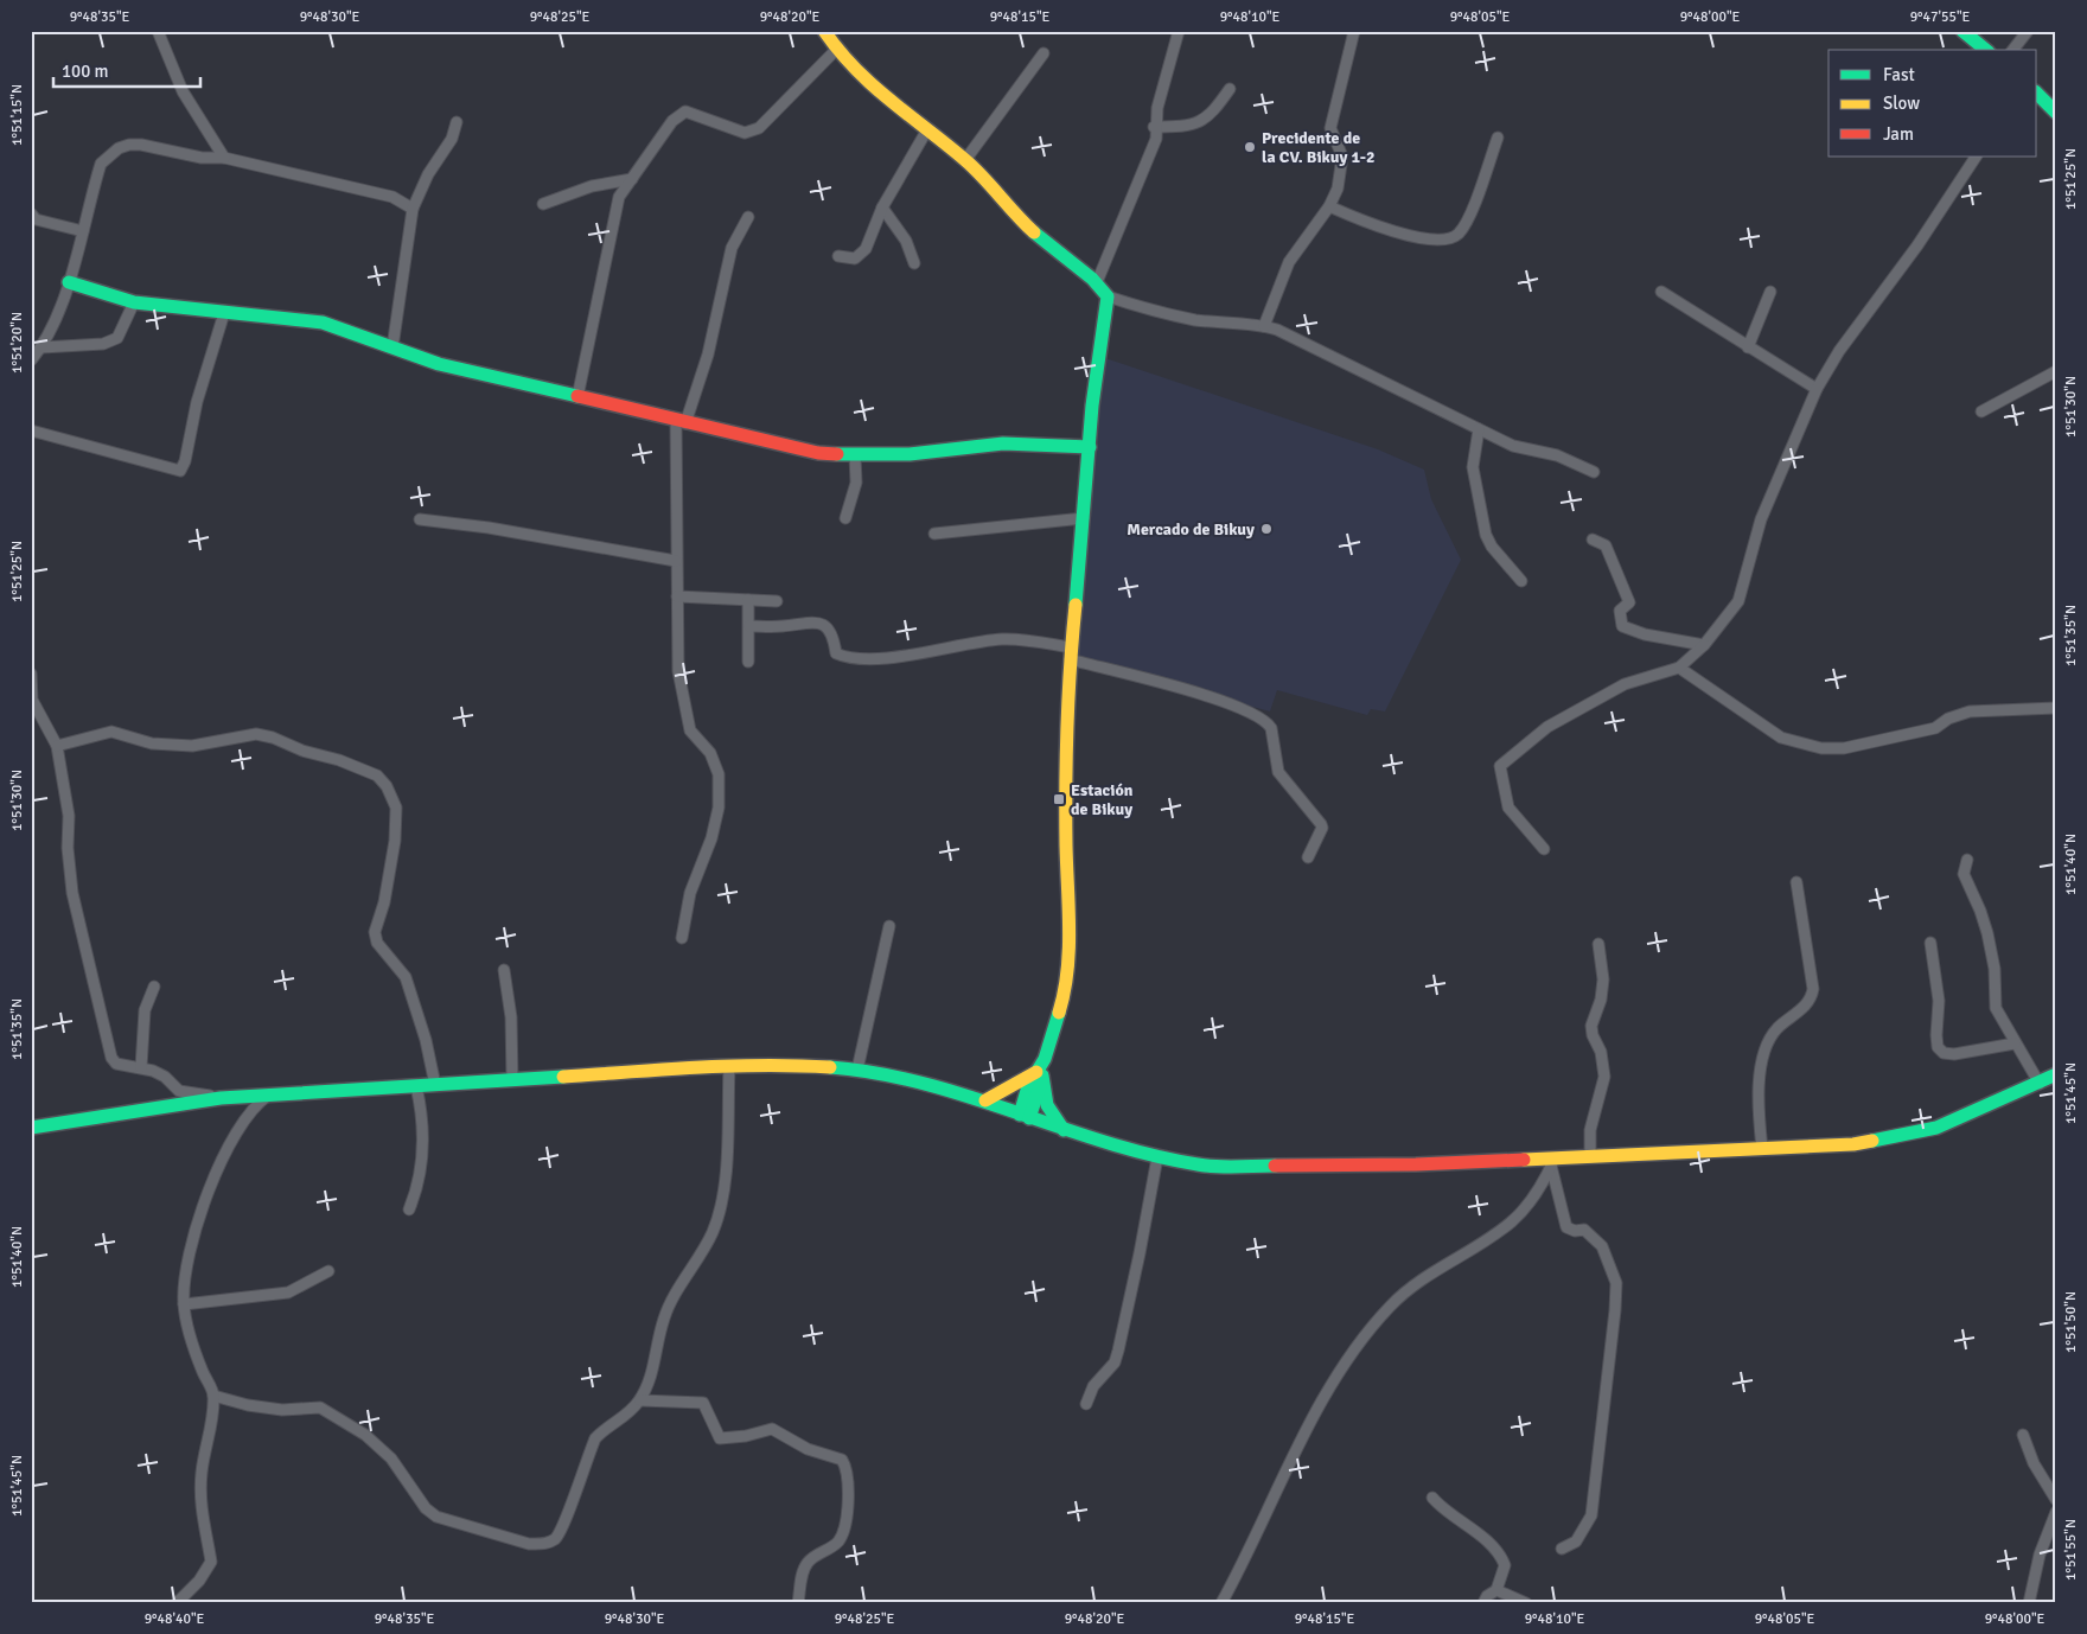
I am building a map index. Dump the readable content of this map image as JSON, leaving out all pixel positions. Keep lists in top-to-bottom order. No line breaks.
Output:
{"places":{"other":["Precidente de la CV. Bikuy 1-2","Mercado de Bikuy"],"transit":["Estación de Bikuy"]},"legend":["Fast","Slow","Jam"],"scale_bar":"100 m","coordinates":["9°48'35\"E","9°48'30\"E","9°48'25\"E","9°48'20\"E","9°48'15\"E","9°48'10\"E","9°48'05\"E","9°48'00\"E","9°47'55\"E","1°51'15\"N","1°51'25\"N","1°51'20\"N","1°51'30\"N","1°51'35\"N","1°51'40\"N","1°51'45\"N","1°51'50\"N","1°51'55\"N","9°48'40\"E"]}
